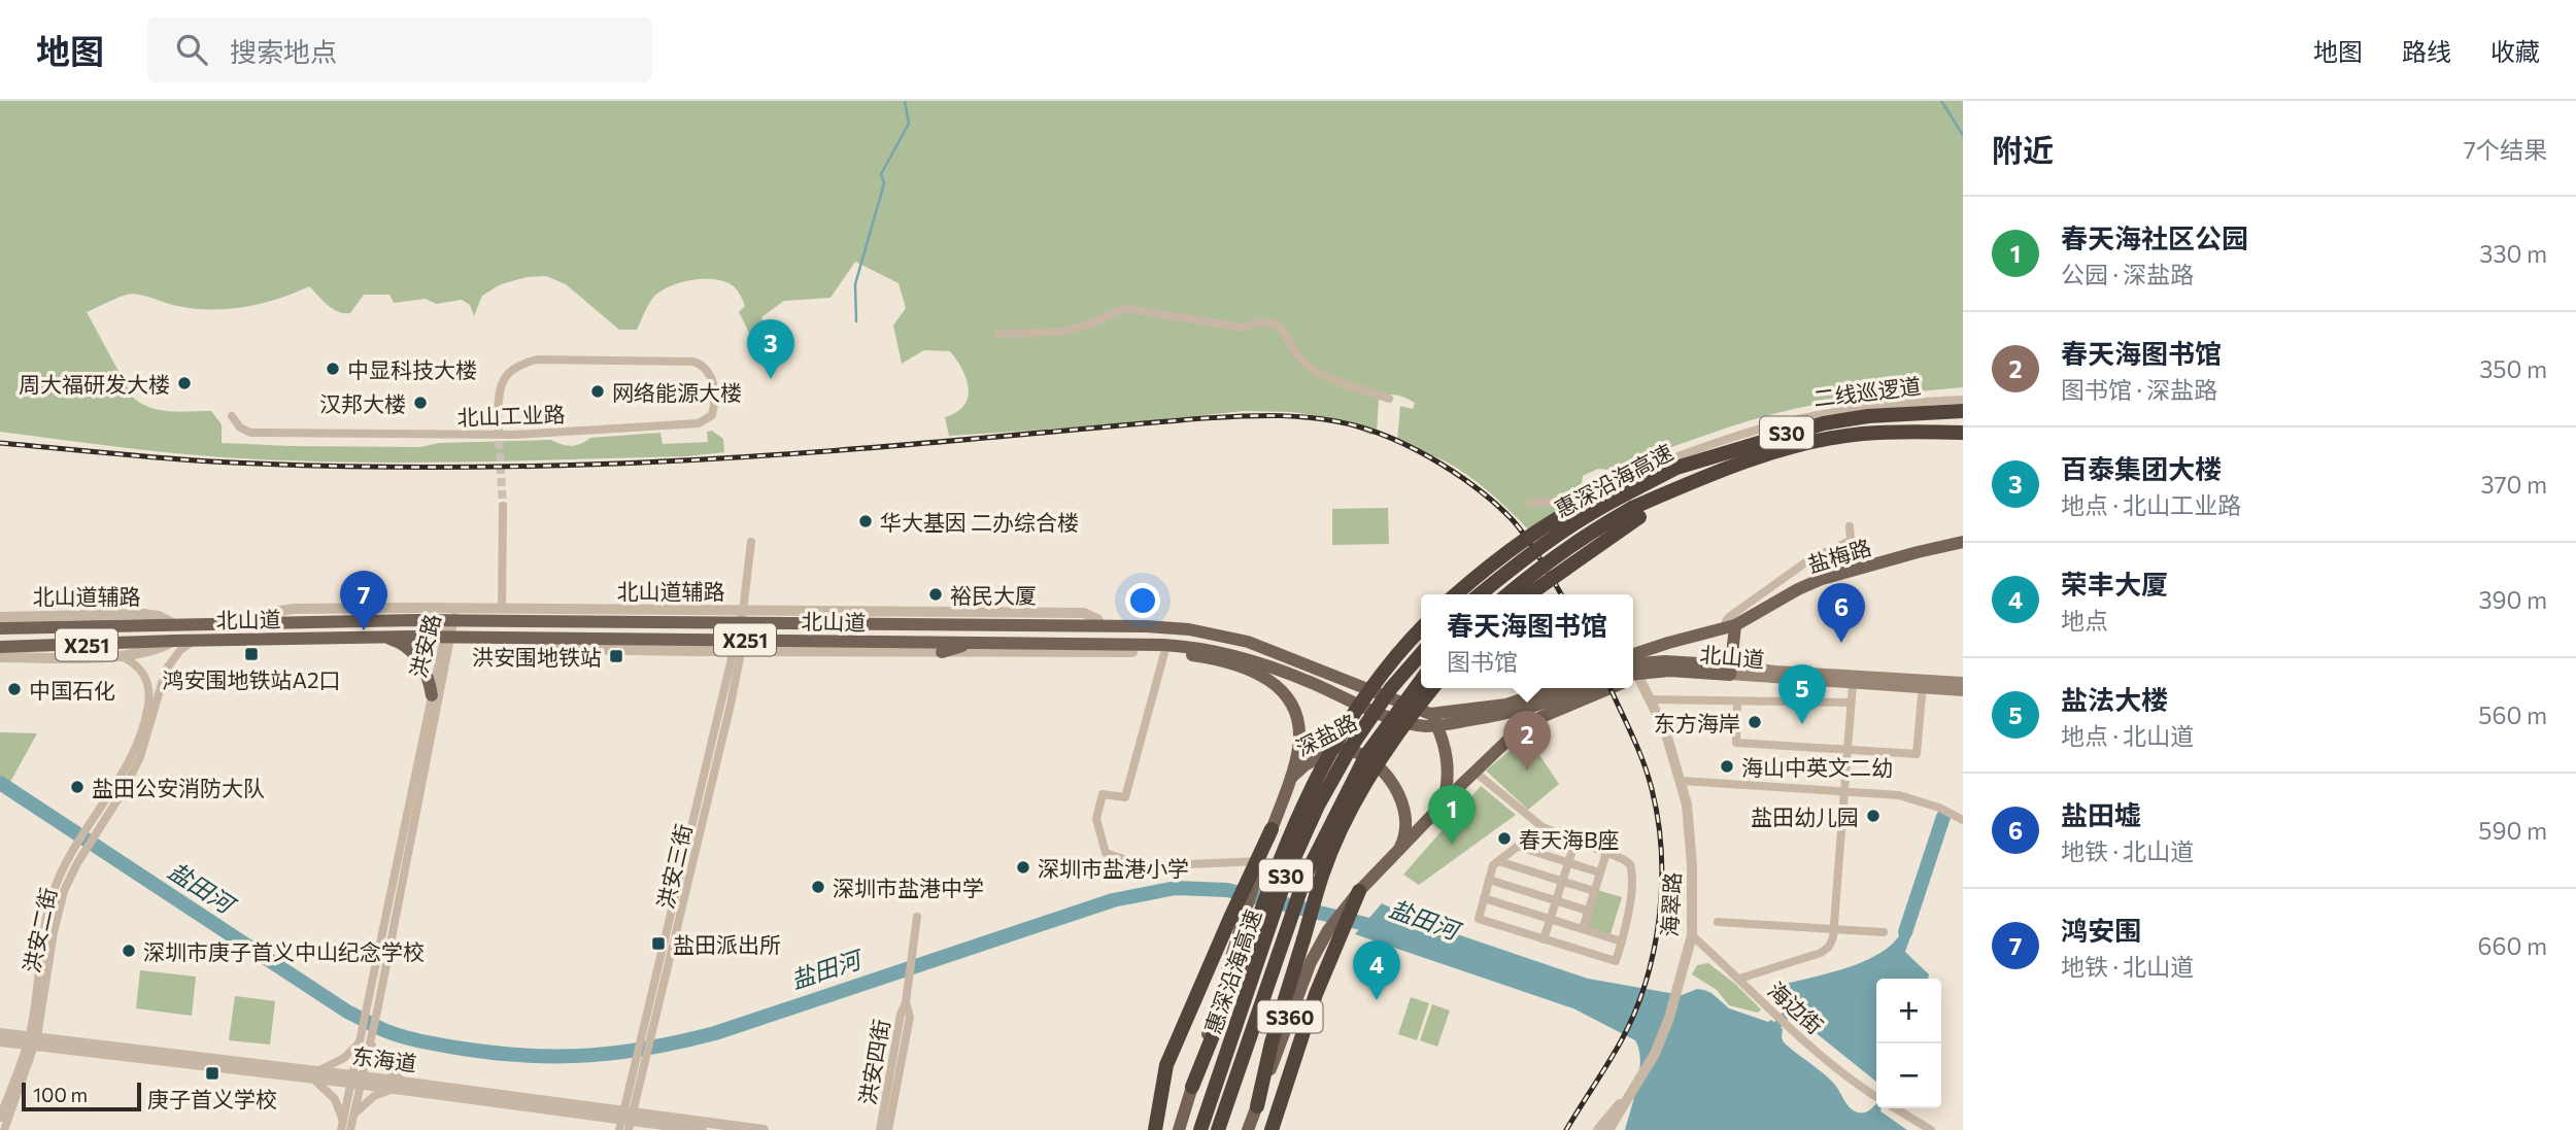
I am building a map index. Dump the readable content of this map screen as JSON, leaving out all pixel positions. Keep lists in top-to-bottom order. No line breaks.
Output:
{"streets":{"highway":["S30","惠深沿海高速"],"main road":["盐梅路","北山道","X251","深盐路","S360"],"street":["二线巡逻道","北山工业路","北山道辅路","洪安路","洪安三街","海翠路","洪安二街","海边街","东海道","洪安四街"]},"crossings":[["S30","惠深沿海高速"],["北山道辅路","北山道"],["北山道辅路","洪安路"],["北山道辅路","洪安三街"],["北山道","洪安路"],["北山道","深盐路"],["北山道","洪安三街"],["北山道","洪安二街"],["洪安路","东海道"],["洪安三街","东海道"],["海翠路","海边街"],["洪安二街","东海道"]],"water":["盐田河"],"places":{"other":["中显科技大楼","周大福研发大楼","网络能源大楼","汉邦大楼","华大基因 二办综合楼","裕民大厦","中国石化","东方海岸","海山中英文二幼","盐田公安消防大队","盐田幼儿园","春天海B座","深圳市盐港小学","深圳市盐港中学","深圳市庚子首义中山纪念学校"],"transit":["鸿安围地铁站A2口","洪安围地铁站","盐田派出所","庚子首义学校"]},"scale_bar":"100 m","page":{"header":"地图","search":"搜索地点","nav":["地图","路线","收藏"],"heading":["附近","7个结果"],"list":[{"mark":"1","name":"春天海社区公园","note":"公园 · 深盐路","value":"330 m"},{"mark":"2","name":"春天海图书馆","note":"图书馆 · 深盐路","value":"350 m"},{"mark":"3","name":"百泰集团大楼","note":"地点 · 北山工业路","value":"370 m"},{"mark":"4","name":"荣丰大厦","note":"地点","value":"390 m"},{"mark":"5","name":"盐法大楼","note":"地点 · 北山道","value":"560 m"},{"mark":"6","name":"盐田墟","note":"地铁 · 北山道","value":"590 m"},{"mark":"7","name":"鸿安围","note":"地铁 · 北山道","value":"660 m"}],"pins":["3","7","6","5","2","1","4"],"popup":["春天海图书馆","图书馆"],"map_buttons":["+","−"],"scale":"100 m"}}
